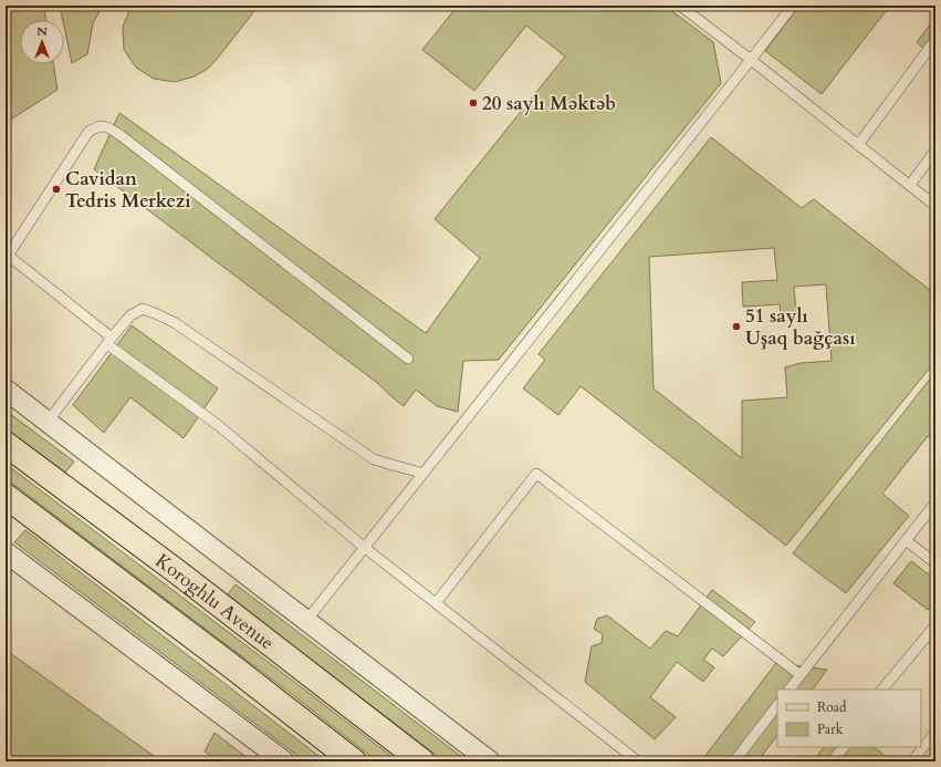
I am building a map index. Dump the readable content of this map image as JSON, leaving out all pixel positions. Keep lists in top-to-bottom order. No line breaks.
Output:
{"streets":{"main road":["Koroghlu Avenue"]},"places":["20 saylı Məktəb","Cavidan Tedris Merkezi","51 saylı Uşaq bağçası"],"legend":["Road","Park"],"north":"top"}
